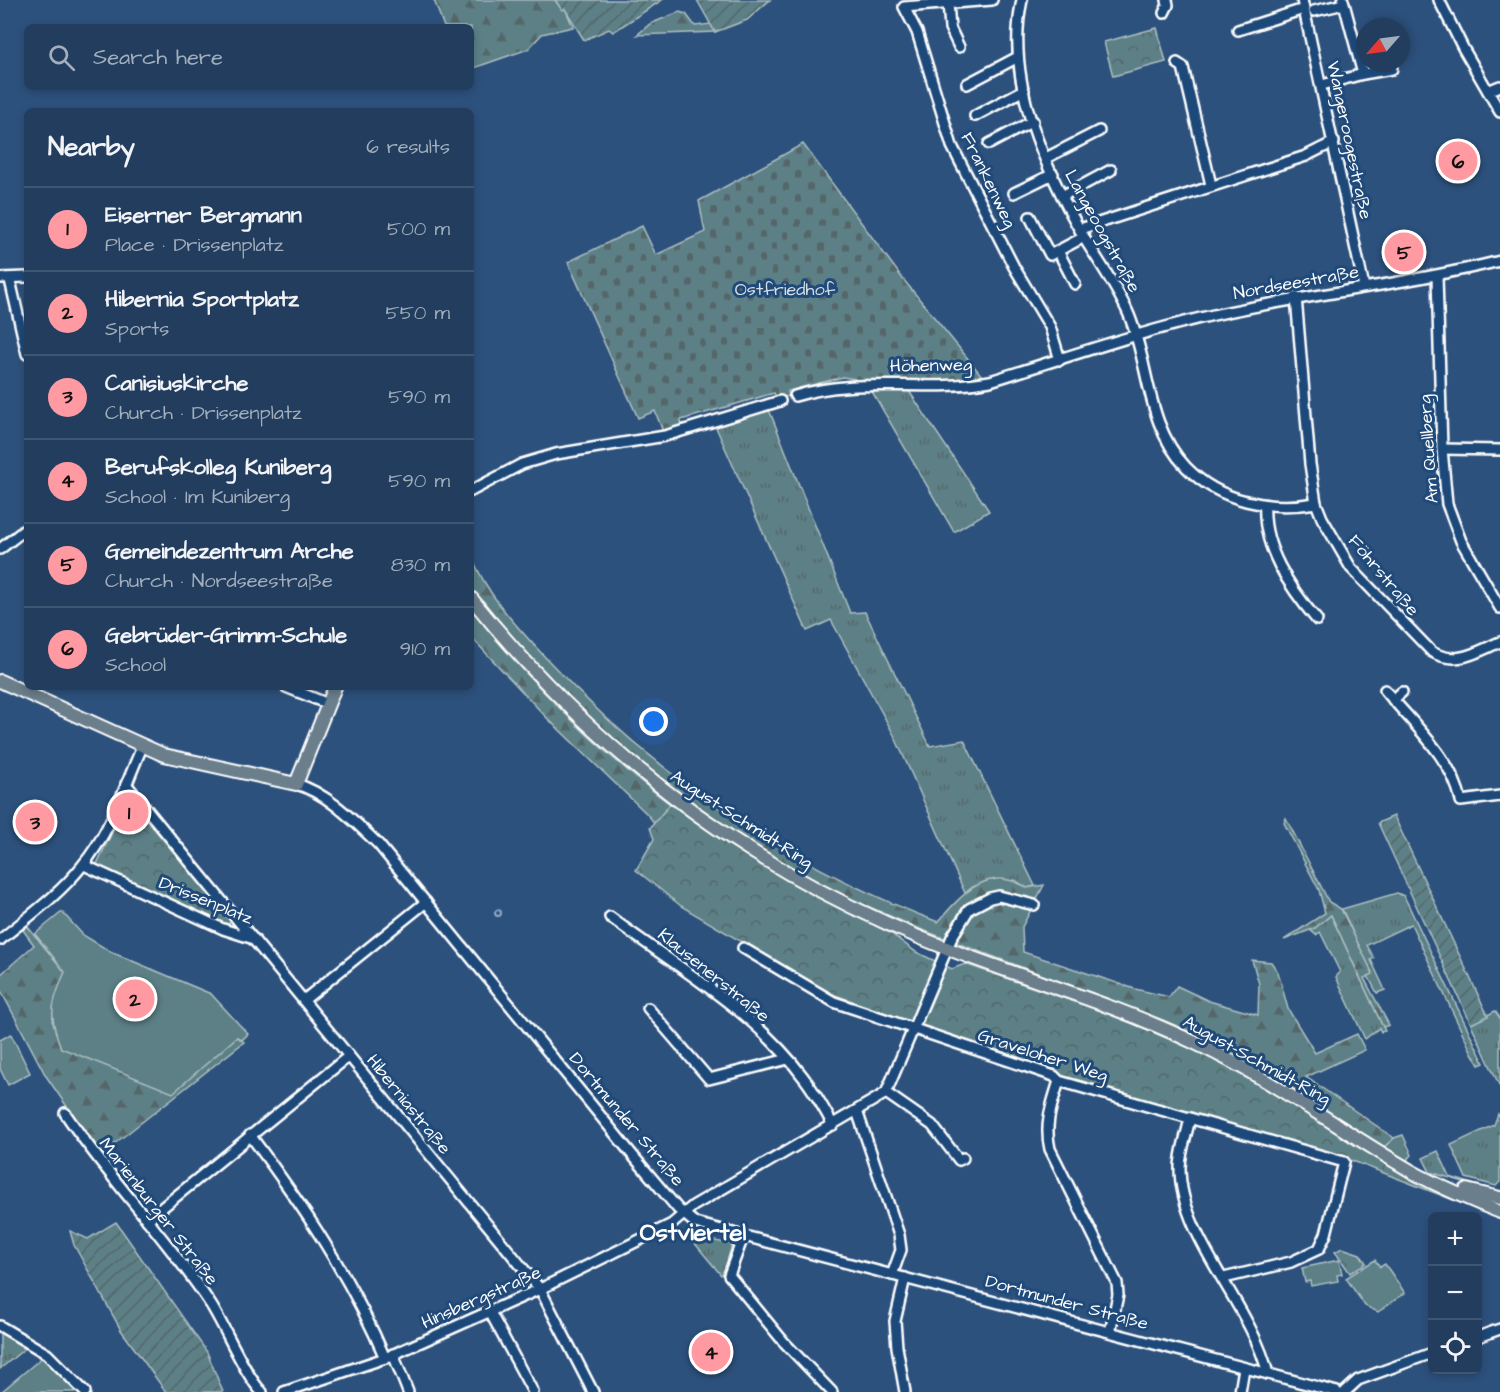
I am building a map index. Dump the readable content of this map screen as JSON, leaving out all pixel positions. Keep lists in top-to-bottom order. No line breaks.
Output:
{"streets":{"main road":["August-Schmidt-Ring","Dortmunder Straße"],"street":["Wangeroogestraße","Frankenweg","Langeoogstraße","Nordseestraße","Höhenweg","Am Quellberg","Föhrstraße","Drissenplatz","Klausenerstraße","Graveloher Weg","Hiberniastraße","Marienburger Straße","Hinsbergstraße"]},"crossings":[["Wangeroogestraße","Nordseestraße"],["Frankenweg","Höhenweg"],["Langeoogstraße","Nordseestraße"],["Langeoogstraße","Höhenweg"],["Langeoogstraße","Föhrstraße"],["Nordseestraße","Höhenweg"],["Nordseestraße","Am Quellberg"],["Nordseestraße","Föhrstraße"],["Drissenplatz","Hiberniastraße"],["Klausenerstraße","Hinsbergstraße"],["Hiberniastraße","Hinsbergstraße"],["Dortmunder Straße","Hinsbergstraße"]],"districts":["Ostviertel"],"parks":["Ostfriedhof"],"north":"bottom left","page":{"search":"Search here","heading":["Nearby","6 results"],"pins":["6","5","1","3","2","4"],"list":[{"mark":"1","name":"Eiserner Bergmann","note":"Place · Drissenplatz","value":"500 m"},{"mark":"2","name":"Hibernia Sportplatz","note":"Sports","value":"550 m"},{"mark":"3","name":"Canisiuskirche","note":"Church · Drissenplatz","value":"590 m"},{"mark":"4","name":"Berufskolleg Kuniberg","note":"School · Im Kuniberg","value":"590 m"},{"mark":"5","name":"Gemeindezentrum Arche","note":"Church · Nordseestraße","value":"830 m"},{"mark":"6","name":"Gebrüder-Grimm-Schule","note":"School","value":"910 m"}],"map_buttons":["+","−"]}}
